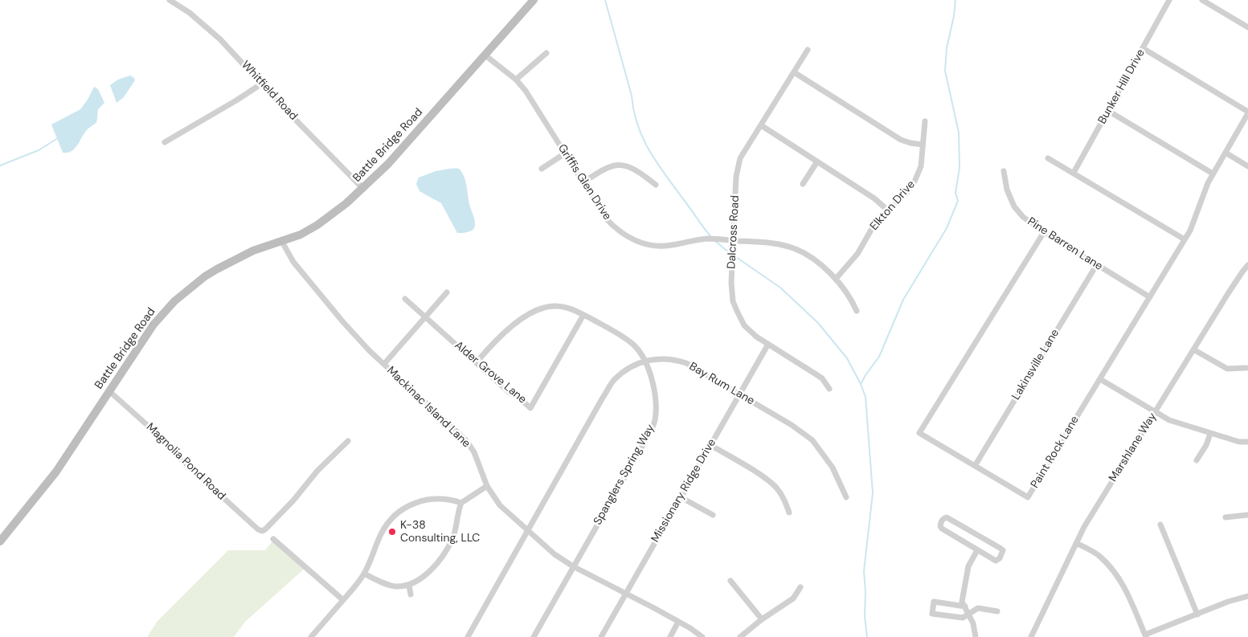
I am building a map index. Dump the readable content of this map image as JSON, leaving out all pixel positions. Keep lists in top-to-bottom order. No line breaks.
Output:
{"streets":{"street":["Bunker Hill Drive","Whitfield Road","Battle Bridge Road","Griffis Glen Drive","Elkton Drive","Dalcross Road","Pine Barren Lane","Lakinsville Lane","Alder Grove Lane","Bay Rum Lane","Mackinac Island Lane","Marshlane Way","Paint Rock Lane","Magnolia Pond Road","Spanglers Spring Way","Missionary Ridge Drive"]},"crossings":[["Whitfield Road","Battle Bridge Road"],["Battle Bridge Road","Griffis Glen Drive"],["Battle Bridge Road","Mackinac Island Lane"],["Battle Bridge Road","Magnolia Pond Road"],["Griffis Glen Drive","Elkton Drive"],["Griffis Glen Drive","Dalcross Road"],["Dalcross Road","Missionary Ridge Drive"],["Pine Barren Lane","Lakinsville Lane"],["Pine Barren Lane","Paint Rock Lane"],["Lakinsville Lane","Paint Rock Lane"],["Alder Grove Lane","Spanglers Spring Way"],["Bay Rum Lane","Mackinac Island Lane"],["Bay Rum Lane","Spanglers Spring Way"],["Bay Rum Lane","Missionary Ridge Drive"],["Mackinac Island Lane","Spanglers Spring Way"],["Mackinac Island Lane","Missionary Ridge Drive"]],"places":["K-38 Consulting, LLC"]}
